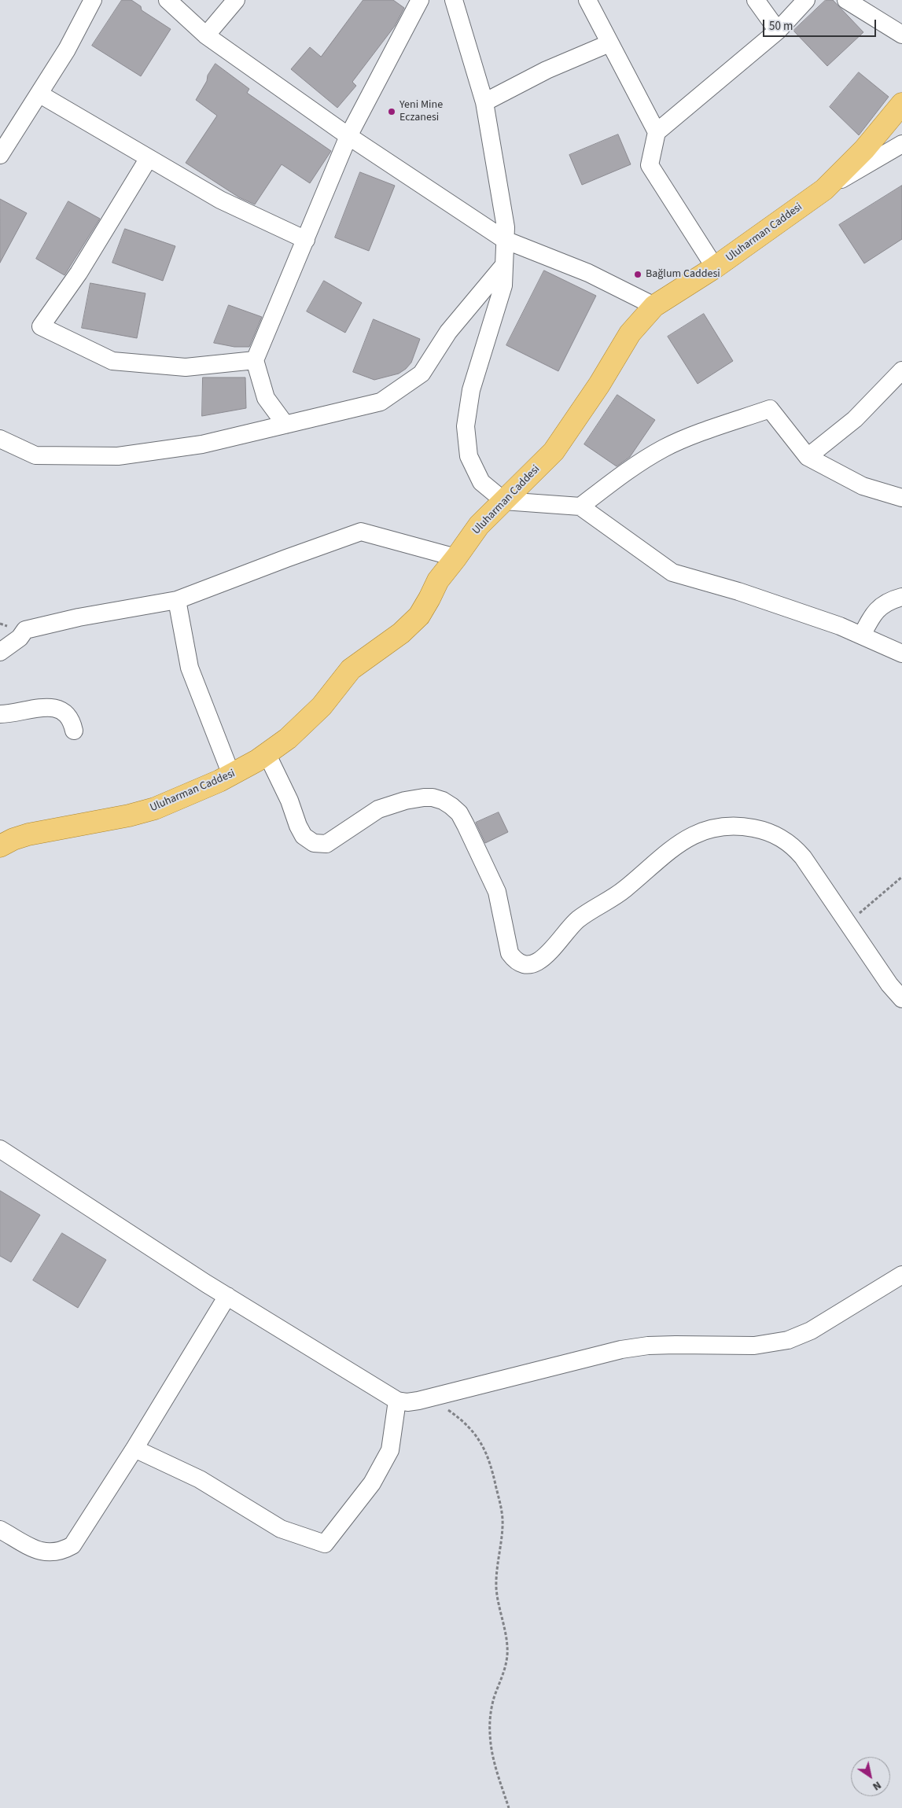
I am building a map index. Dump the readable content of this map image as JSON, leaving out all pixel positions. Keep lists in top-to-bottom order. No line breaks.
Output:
{"streets":{"main road":["Uluharman Caddesi"]},"places":["Yeni Mine Eczanesi","Bağlum Caddesi"],"scale_bar":"50 m","north":"bottom right"}
